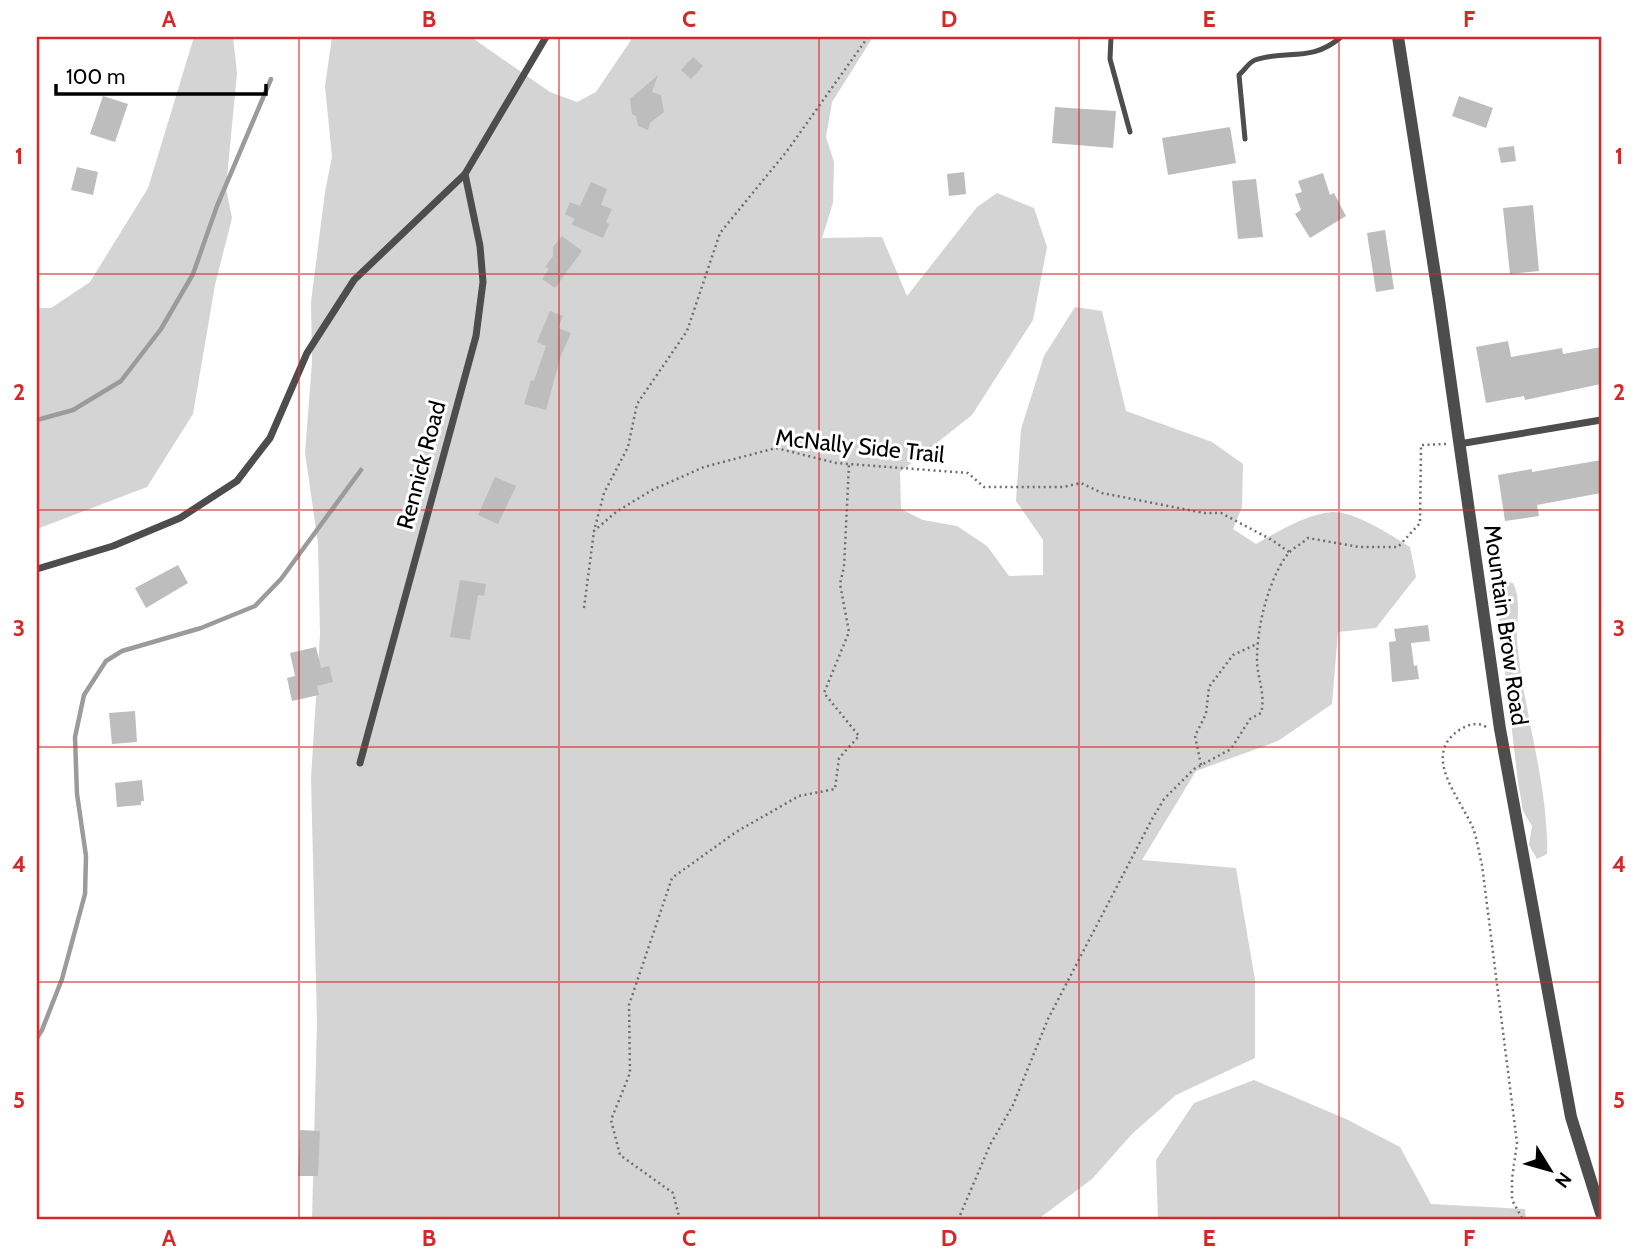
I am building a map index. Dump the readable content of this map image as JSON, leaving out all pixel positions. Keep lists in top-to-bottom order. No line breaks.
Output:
{"streets":{"street":["Rennick Road","Mountain Brow Road"],"path":["McNally Side Trail"]},"scale_bar":"100 m","north":"bottom right","grid":{"columns":["A","B","C","D","E","F"],"rows":["1","2","3","4","5"]}}
